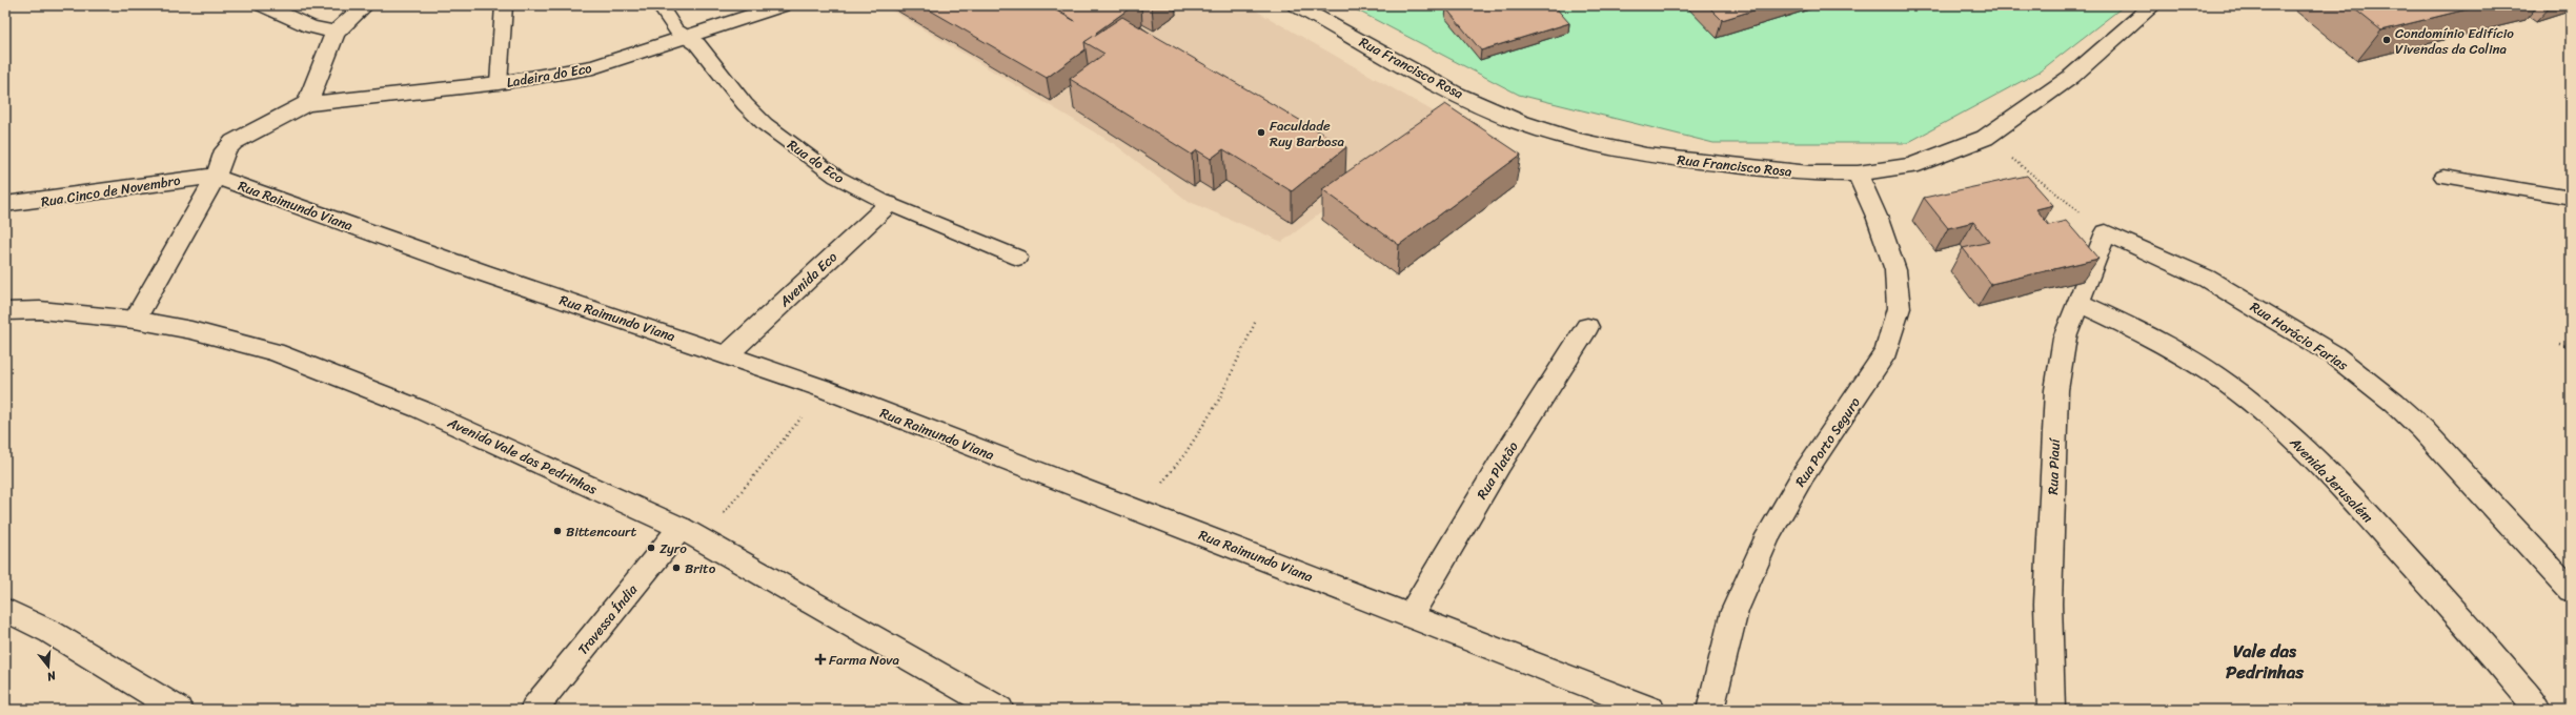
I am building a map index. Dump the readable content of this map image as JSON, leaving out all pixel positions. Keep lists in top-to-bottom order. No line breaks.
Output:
{"streets":{"street":["Rua Francisco Rosa","Ladeira do Eco","Rua Cinco de Novembro","Rua Raimundo Viana","Avenida Eco","Rua Horácio Farias","Rua Porto Seguro","Avenida Vale das Pedrinhas","Rua Piauí","Rua Platão","Avenida Jerusalém","Travessa Índia"],"lane":["Rua do Eco"]},"crossings":[["Rua Francisco Rosa","Rua Porto Seguro"],["Ladeira do Eco","Rua do Eco"],["Rua do Eco","Avenida Eco"],["Rua Cinco de Novembro","Rua Raimundo Viana"],["Rua Raimundo Viana","Avenida Eco"],["Rua Raimundo Viana","Rua Platão"],["Rua Horácio Farias","Rua Piauí"],["Avenida Vale das Pedrinhas","Travessa Índia"],["Rua Piauí","Avenida Jerusalém"]],"districts":["Vale das Pedrinhas"],"places":{"other":["Condomínio Edifício Vivendas da Colina","Faculdade Ruy Barbosa","Bittencourt","Zyro","Brito"],"health":["Farma Nova"]},"north":"bottom"}
